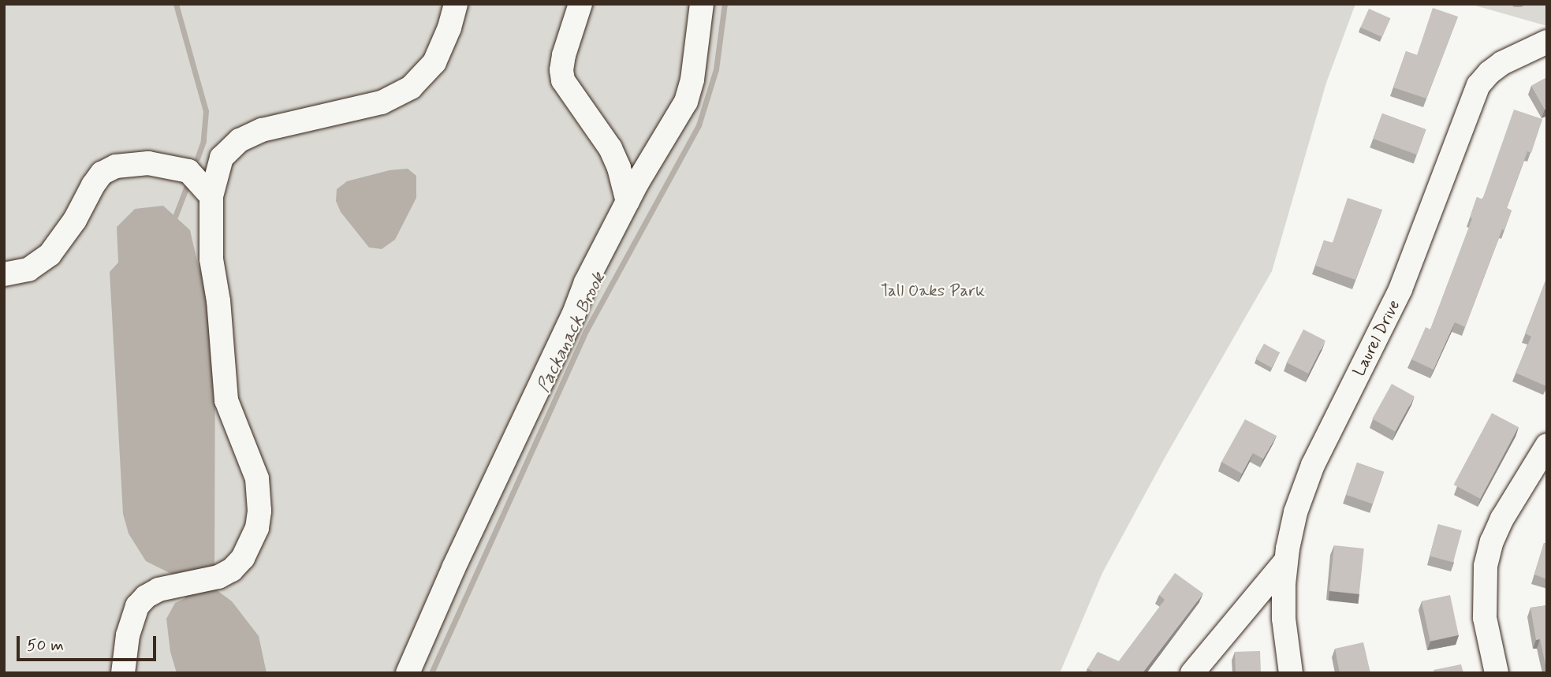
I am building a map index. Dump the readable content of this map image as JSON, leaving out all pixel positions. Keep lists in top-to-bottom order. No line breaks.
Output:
{"streets":{"street":["Laurel Drive"]},"water":["Packanack Brook"],"parks":["Tall Oaks Park"],"scale_bar":"50 m"}
